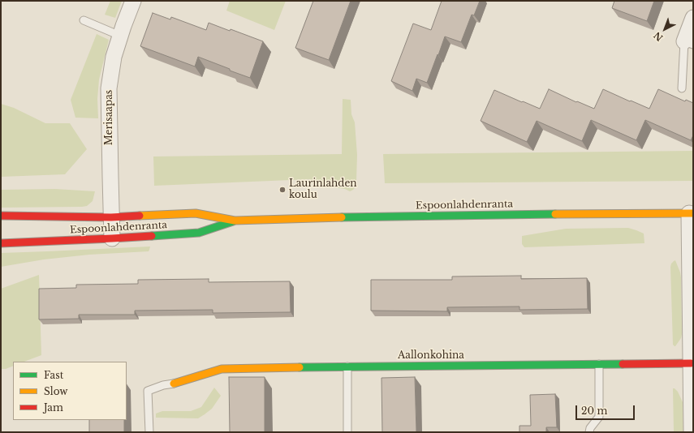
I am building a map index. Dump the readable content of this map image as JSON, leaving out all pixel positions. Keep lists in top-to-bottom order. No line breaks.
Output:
{"streets":{"street":["Merisaapas","Espoonlahdenranta","Aallonkohina"]},"crossings":[["Merisaapas","Espoonlahdenranta"]],"places":["Laurinlahden koulu"],"legend":["Fast","Slow","Jam"],"scale_bar":"20 m","north":"bottom left"}
